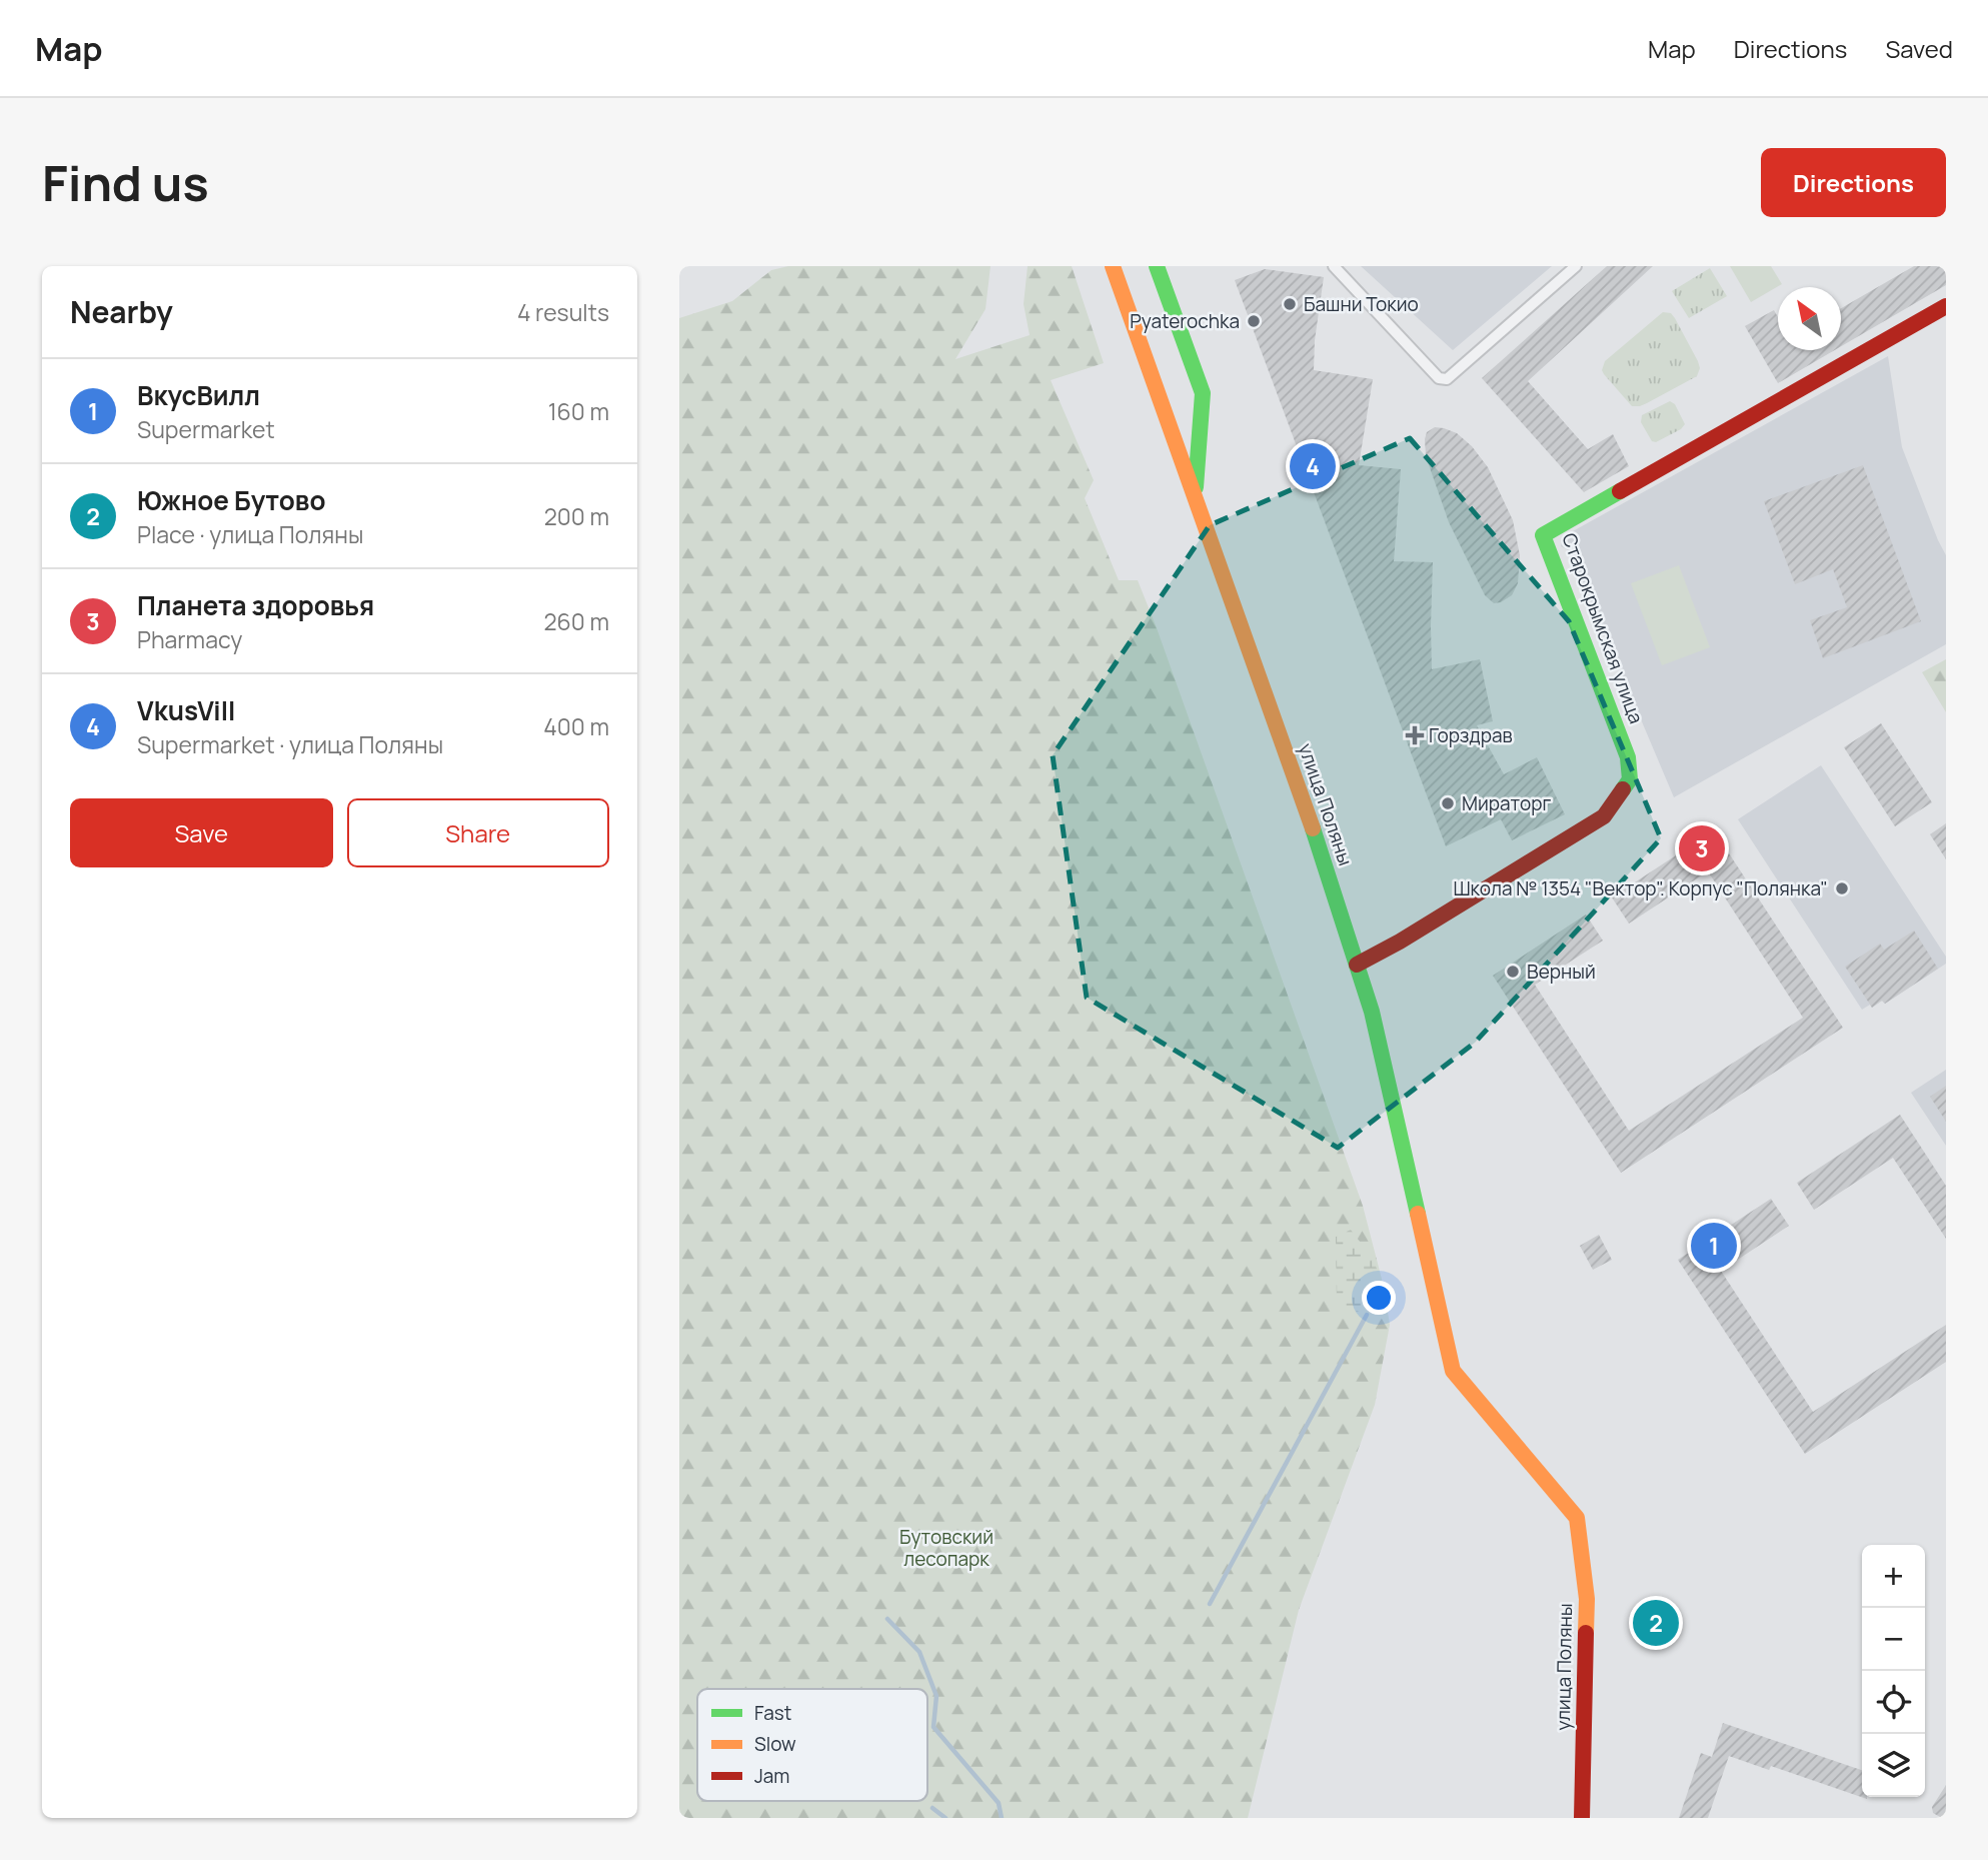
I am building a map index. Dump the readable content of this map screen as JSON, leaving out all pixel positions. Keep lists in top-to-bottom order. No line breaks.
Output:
{"streets":{"main road":["Старокрымская улица","улица Поляны"]},"crossings":[["Старокрымская улица","улица Поляны"]],"parks":["Бутовский лесопарк"],"places":{"other":["Башни Токио","Pyaterochka","Мираторг","Школа № 1354 \"Вектор\". Корпус \"Полянка\"","Верный"],"health":["Горздрав"]},"legend":["Fast","Slow","Jam"],"north":"top left","page":{"header":"Map","nav":["Map","Directions","Saved"],"buttons":["Directions",["Save","Share"]],"title":"Find us","heading":["Nearby","4 results"],"list":[{"mark":"1","name":"ВкусВилл","note":"Supermarket","value":"160 m"},{"mark":"2","name":"Южное Бутово","note":"Place · улица Поляны","value":"200 m"},{"mark":"3","name":"Планета здоровья","note":"Pharmacy","value":"260 m"},{"mark":"4","name":"VkusVill","note":"Supermarket · улица Поляны","value":"400 m"}],"pins":["4","3","1","2"],"map_buttons":["+","−"]}}
